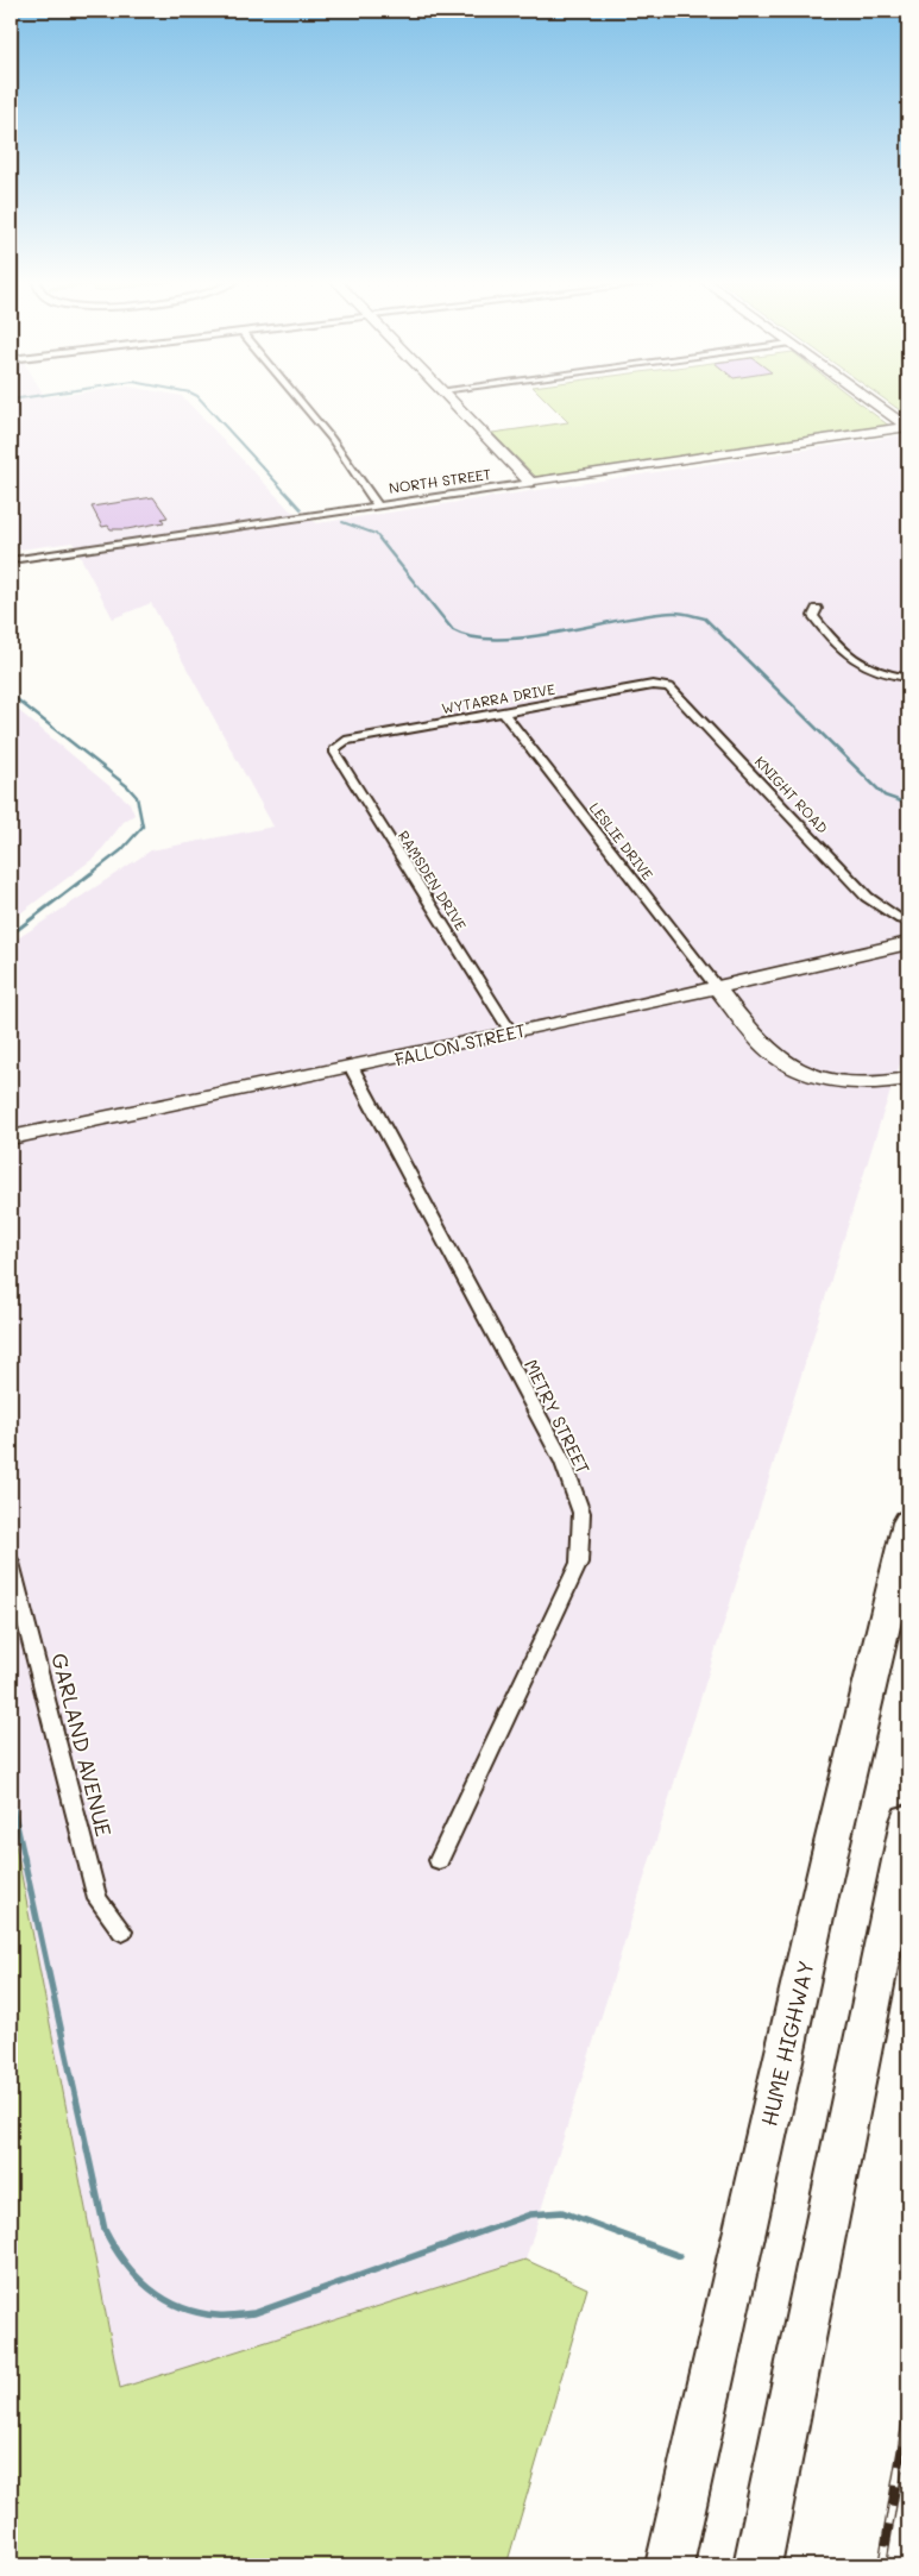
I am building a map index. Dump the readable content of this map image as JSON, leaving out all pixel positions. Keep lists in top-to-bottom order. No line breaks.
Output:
{"streets":{"highway":["HUME HIGHWAY"],"street":["NORTH STREET","WYTARRA DRIVE","KNIGHT ROAD","LESLIE DRIVE","RAMSDEN DRIVE","FALLON STREET","METRY STREET","GARLAND AVENUE"]},"crossings":[["WYTARRA DRIVE","KNIGHT ROAD"],["WYTARRA DRIVE","LESLIE DRIVE"],["WYTARRA DRIVE","RAMSDEN DRIVE"],["LESLIE DRIVE","FALLON STREET"],["RAMSDEN DRIVE","FALLON STREET"],["FALLON STREET","METRY STREET"]]}
